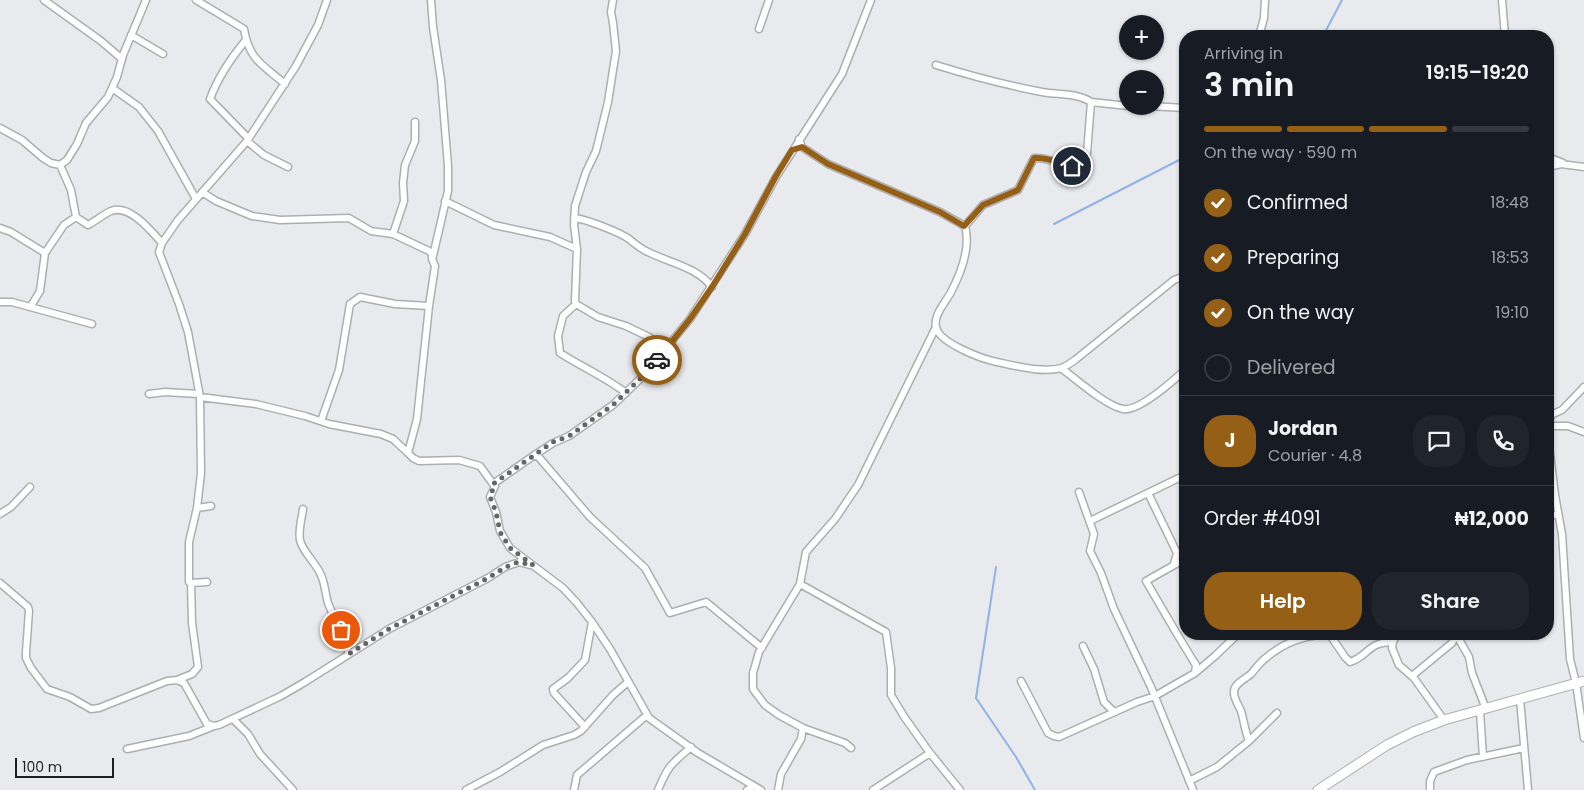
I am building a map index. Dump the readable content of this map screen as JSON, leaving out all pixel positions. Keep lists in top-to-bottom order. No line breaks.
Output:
{"scale_bar":"100 m","page":{"map_buttons":["+","−"],"heading":["3 min","Arriving in","19:15–19:20"],"panel":["Jordan","Courier · 4.8","Order #4091","₦12,000"],"bar":"On the way · 590 m","list":[["Confirmed","18:48"],["Preparing","18:53"],["On the way","19:10"],"Delivered"],"round":"J","buttons":["Help","Share"],"scale":"100 m"}}
